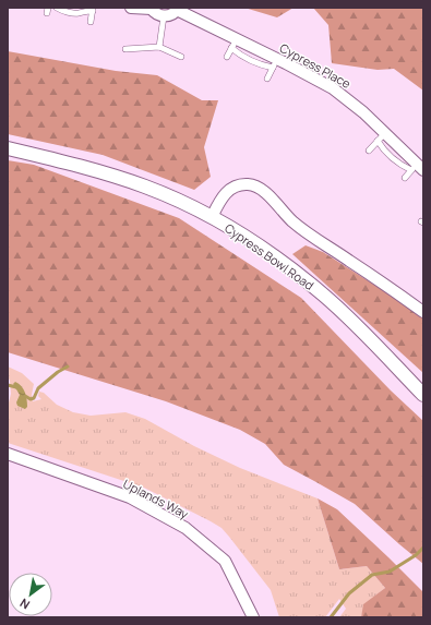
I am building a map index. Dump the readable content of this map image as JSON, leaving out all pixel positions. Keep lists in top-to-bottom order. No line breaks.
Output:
{"streets":{"street":["Cypress Place","Cypress Bowl Road","Uplands Way"]},"north":"bottom left"}
